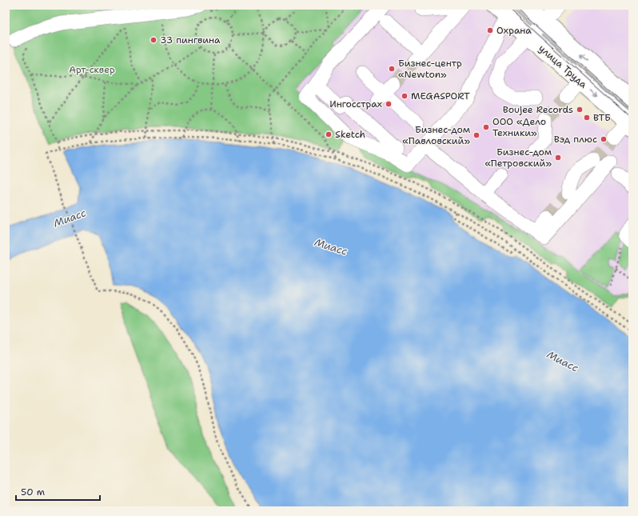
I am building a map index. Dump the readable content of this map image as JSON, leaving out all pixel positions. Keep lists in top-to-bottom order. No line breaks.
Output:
{"streets":{"main road":["улица Труда"]},"water":["Миасс"],"parks":["Арт-сквер"],"places":["Охрана","33 пингвина","Бизнес-центр «Newton»","MEGASPORT","Ингосстрах","Boujee Records","ВТБ","ООО «Дело Техники»","Sketch","Бизнес-дом «Павловский»","Вэд плюс","Бизнес-дом «Петровский»"],"scale_bar":"50 m"}
